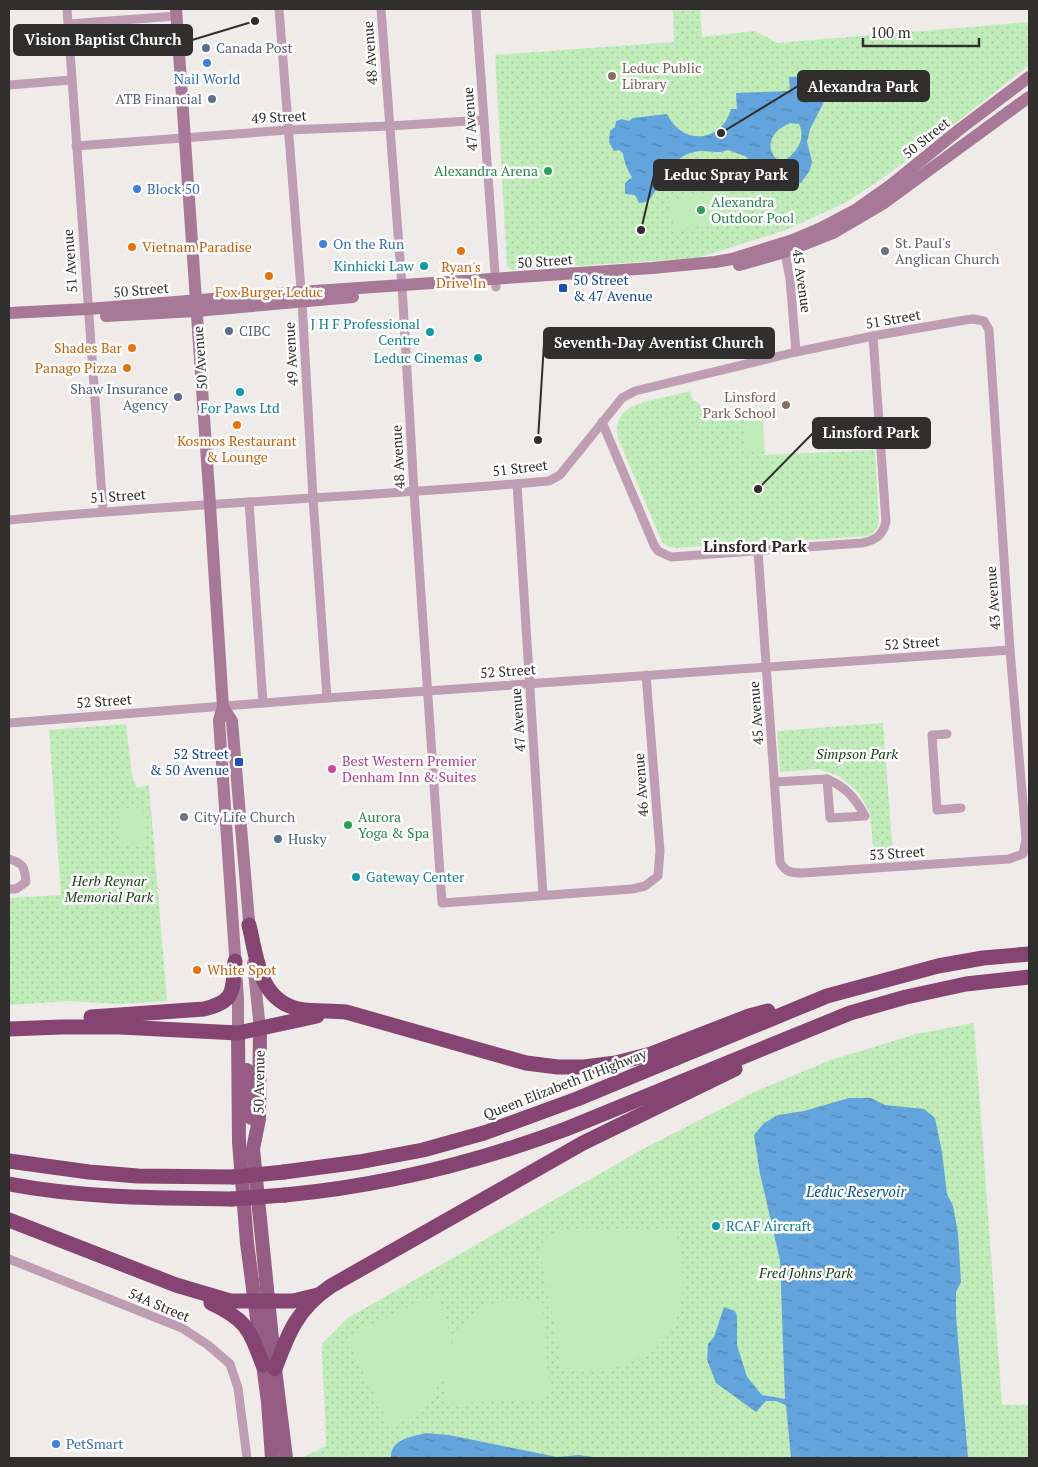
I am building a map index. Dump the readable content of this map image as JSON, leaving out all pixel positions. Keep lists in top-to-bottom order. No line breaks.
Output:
{"streets":{"highway":["Queen Elizabeth II Highway"],"main road":["50 Street","50 Avenue"],"street":["48 Avenue","49 Street","47 Avenue","51 Avenue","45 Avenue","51 Street","49 Avenue","43 Avenue","52 Street","46 Avenue","53 Street","54A Street"]},"crossings":[["48 Avenue","49 Street"],["48 Avenue","47 Avenue"],["48 Avenue","50 Street"],["48 Avenue","51 Street"],["48 Avenue","52 Street"],["48 Avenue","46 Avenue"],["49 Street","47 Avenue"],["49 Street","51 Avenue"],["49 Street","49 Avenue"],["49 Street","50 Avenue"],["47 Avenue","50 Street"],["47 Avenue","51 Street"],["47 Avenue","52 Street"],["47 Avenue","46 Avenue"],["50 Street","51 Avenue"],["50 Street","45 Avenue"],["50 Street","49 Avenue"],["50 Street","50 Avenue"],["51 Avenue","51 Street"],["45 Avenue","51 Street"],["45 Avenue","52 Street"],["45 Avenue","53 Street"],["51 Street","49 Avenue"],["51 Street","50 Avenue"],["51 Street","43 Avenue"],["49 Avenue","52 Street"],["50 Avenue","52 Street"],["43 Avenue","52 Street"],["43 Avenue","53 Street"],["52 Street","46 Avenue"]],"districts":["Linsford Park"],"water":["Leduc Reservoir"],"parks":["Simpson Park","Herb Reynar Memorial Park","Fred Johns Park"],"places":{"other":["Vision Baptist Church","Canada Post","Nail World","Leduc Public Library","ATB Financial","Alexandra Park","Alexandra Arena","Block 50","Alexandra Outdoor Pool","Leduc Spray Park","On the Run","Vietnam Paradise","Ryan's Drive In","St. Paul's Anglican Church","Kinhicki Law","Fox Burger Leduc","CIBC","J H F Professional Centre","Shades Bar","Leduc Cinemas","Panago Pizza","For Paws Ltd","Shaw Insurance Agency","Linsford Park School","Kosmos Restaurant & Lounge","Seventh-Day Aventist Church","Linsford Park","Best Western Premier Denham Inn & Suites","City Life Church","Aurora Yoga & Spa","Husky","Gateway Center","White Spot","RCAF Aircraft","PetSmart"],"transit":["50 Street & 47 Avenue","52 Street & 50 Avenue"]},"scale_bar":"100 m"}
